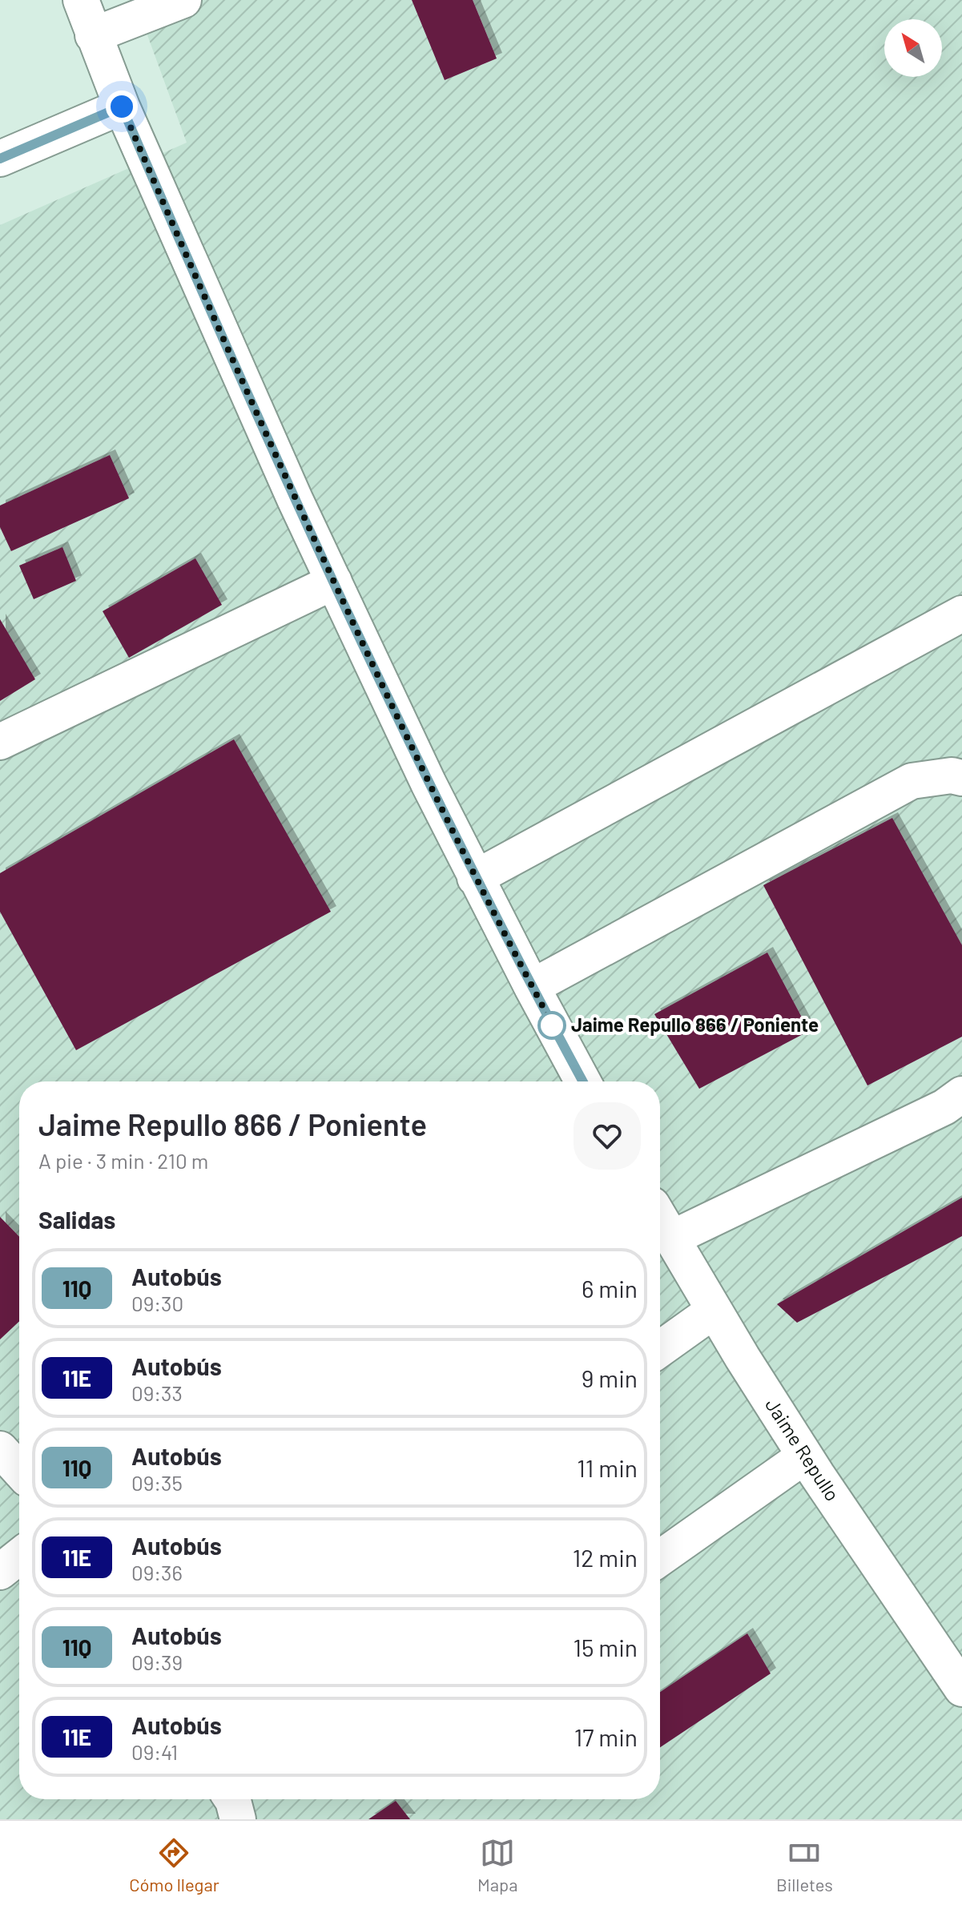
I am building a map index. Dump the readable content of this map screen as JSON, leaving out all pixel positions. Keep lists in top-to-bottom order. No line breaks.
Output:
{"streets":{"street":["Jaime Repullo"]},"places":["Jaime Repullo 866 / Poniente"],"lines":["bus line 11Q"],"north":"top left","page":{"heading":[["Jaime Repullo 866 / Poniente","A pie · 3 min · 210 m"],"Salidas"],"list":[{"mark":"11Q","name":"Autobús","note":"09:30","value":"6 min"},{"mark":"11E","name":"Autobús","note":"09:33","value":"9 min"},{"mark":"11Q","name":"Autobús","note":"09:35","value":"11 min"},{"mark":"11E","name":"Autobús","note":"09:36","value":"12 min"},{"mark":"11Q","name":"Autobús","note":"09:39","value":"15 min"},{"mark":"11E","name":"Autobús","note":"09:41","value":"17 min"}],"tabs":["Cómo llegar","Mapa","Billetes"]}}
